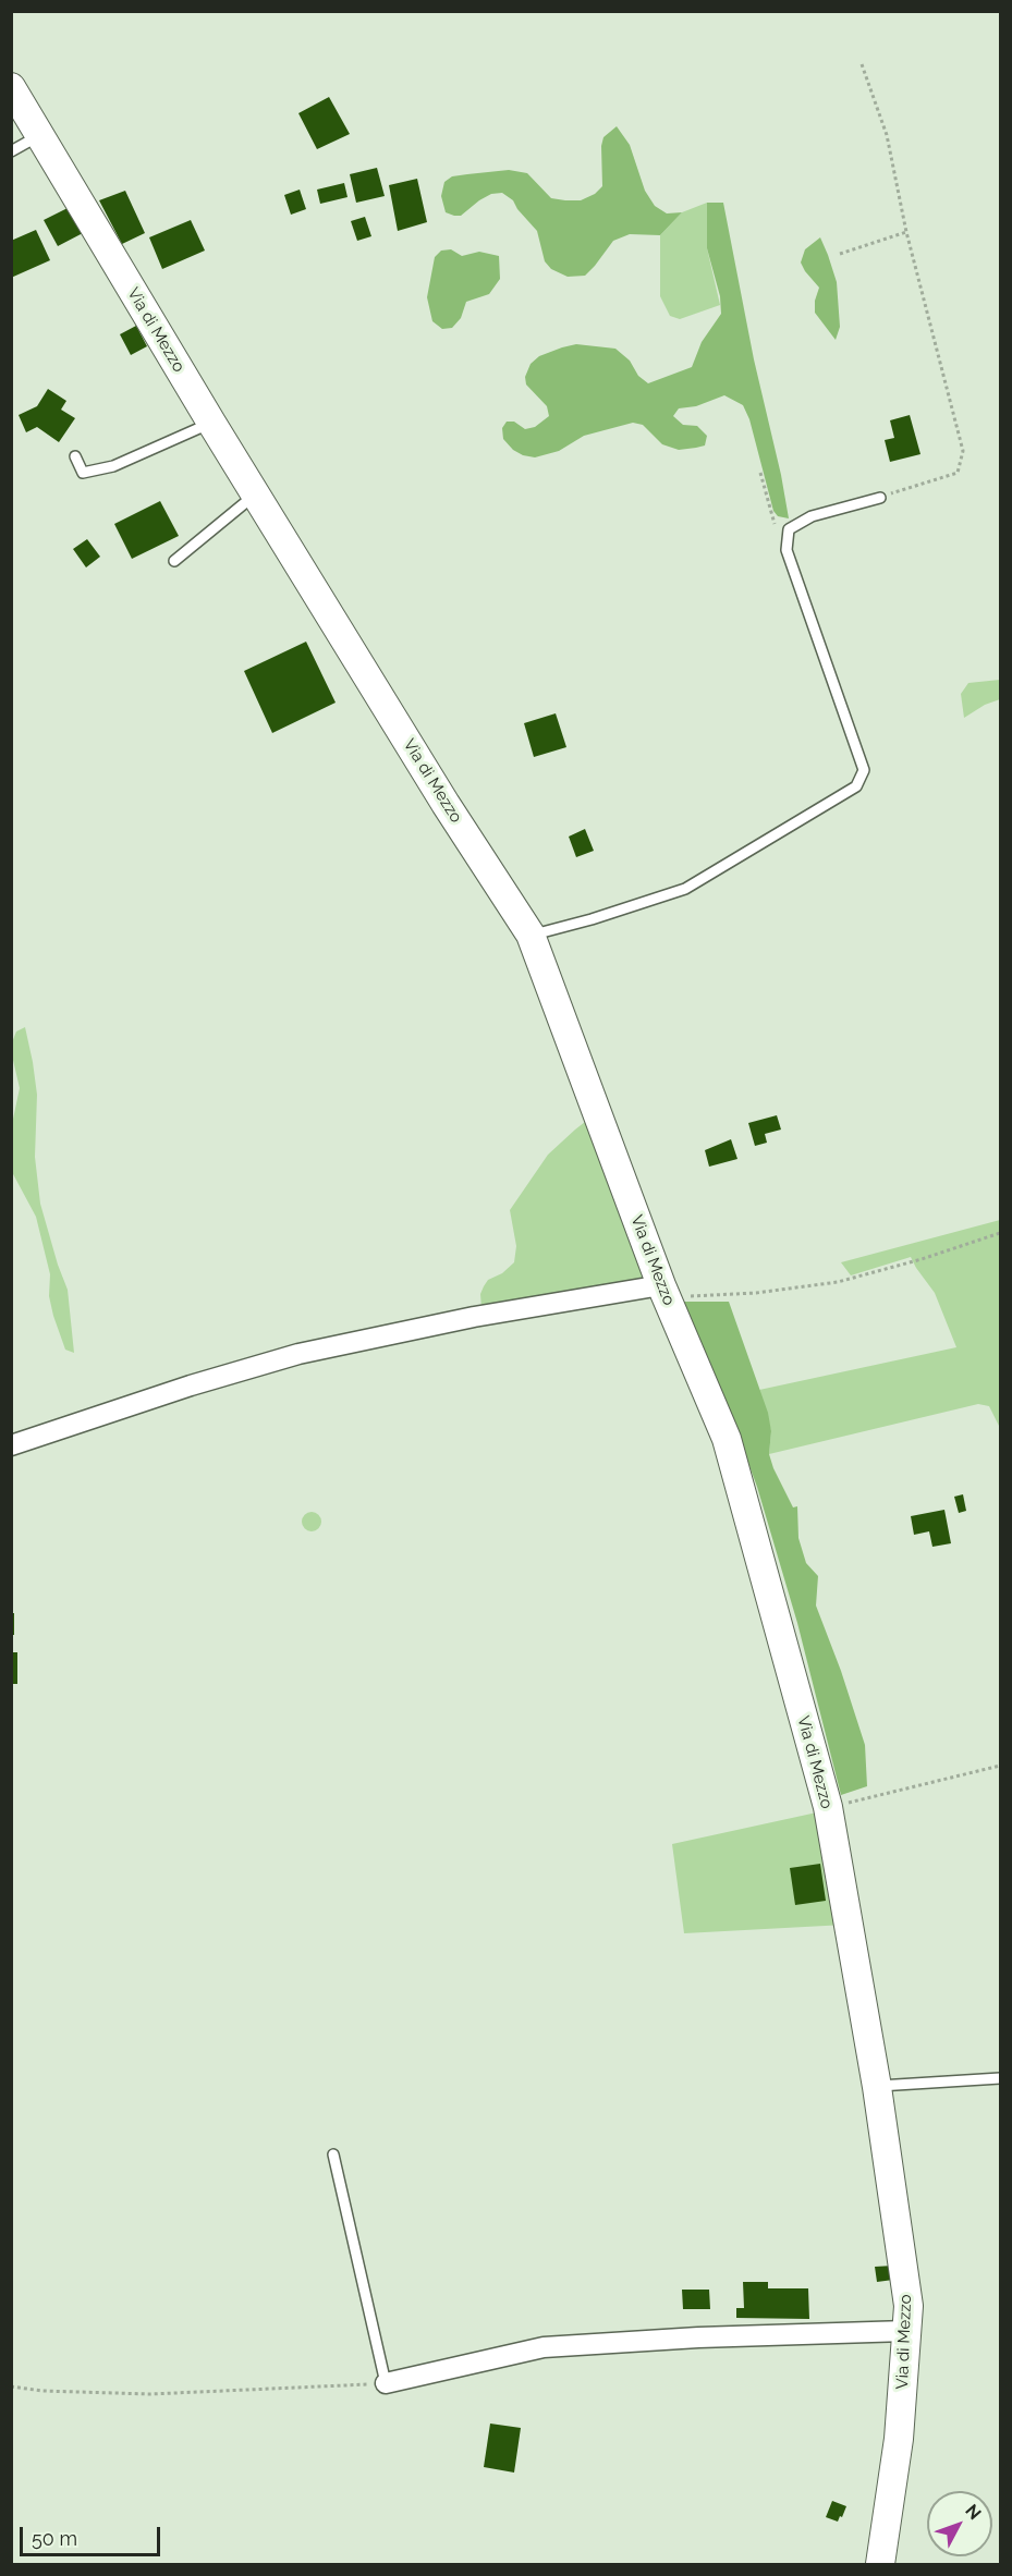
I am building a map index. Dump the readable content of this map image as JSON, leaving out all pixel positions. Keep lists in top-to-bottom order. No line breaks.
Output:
{"streets":{"main road":["Via di Mezzo"]},"scale_bar":"50 m","north":"top right"}
